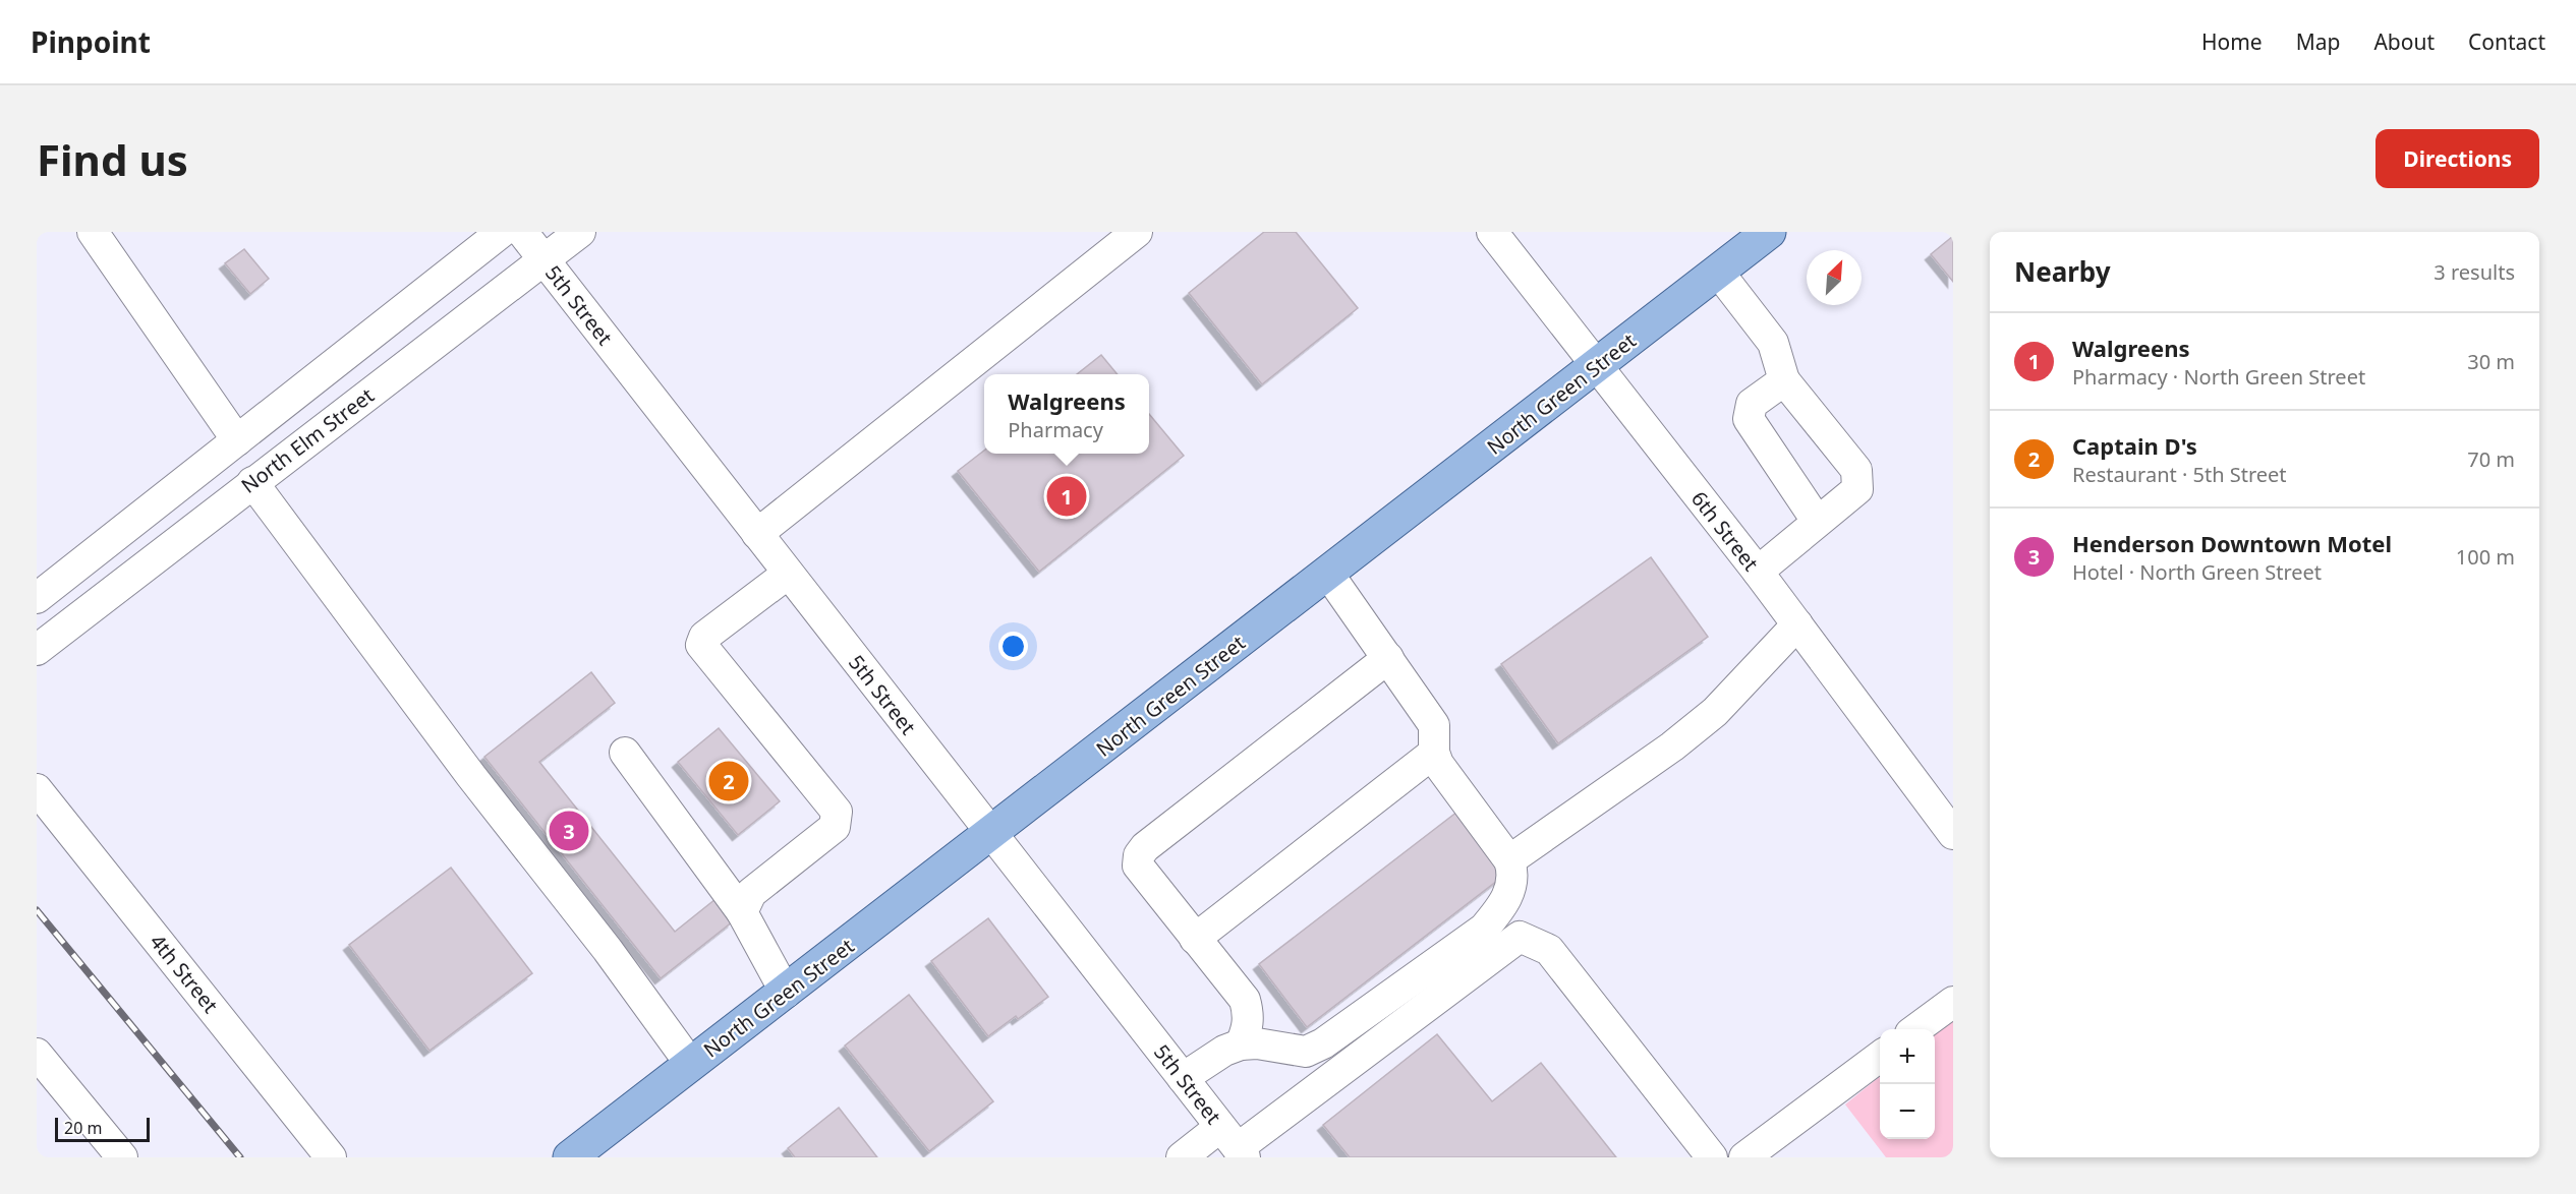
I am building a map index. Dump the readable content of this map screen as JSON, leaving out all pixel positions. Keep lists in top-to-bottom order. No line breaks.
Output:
{"streets":{"main road":["North Green Street"],"street":["5th Street","North Elm Street","6th Street","4th Street"]},"crossings":[["5th Street","North Green Street"],["5th Street","North Elm Street"],["North Green Street","6th Street"]],"scale_bar":"20 m","north":"top right","page":{"header":"Pinpoint","nav":["Home","Map","About","Contact"],"buttons":"Directions","title":"Find us","heading":["Nearby","3 results"],"list":[{"mark":"1","name":"Walgreens","note":"Pharmacy · North Green Street","value":"30 m"},{"mark":"2","name":"Captain D's","note":"Restaurant · 5th Street","value":"70 m"},{"mark":"3","name":"Henderson Downtown Motel","note":"Hotel · North Green Street","value":"100 m"}],"popup":["Walgreens","Pharmacy"],"pins":["1","2","3"],"map_buttons":["+","−"],"scale":"20 m"}}
